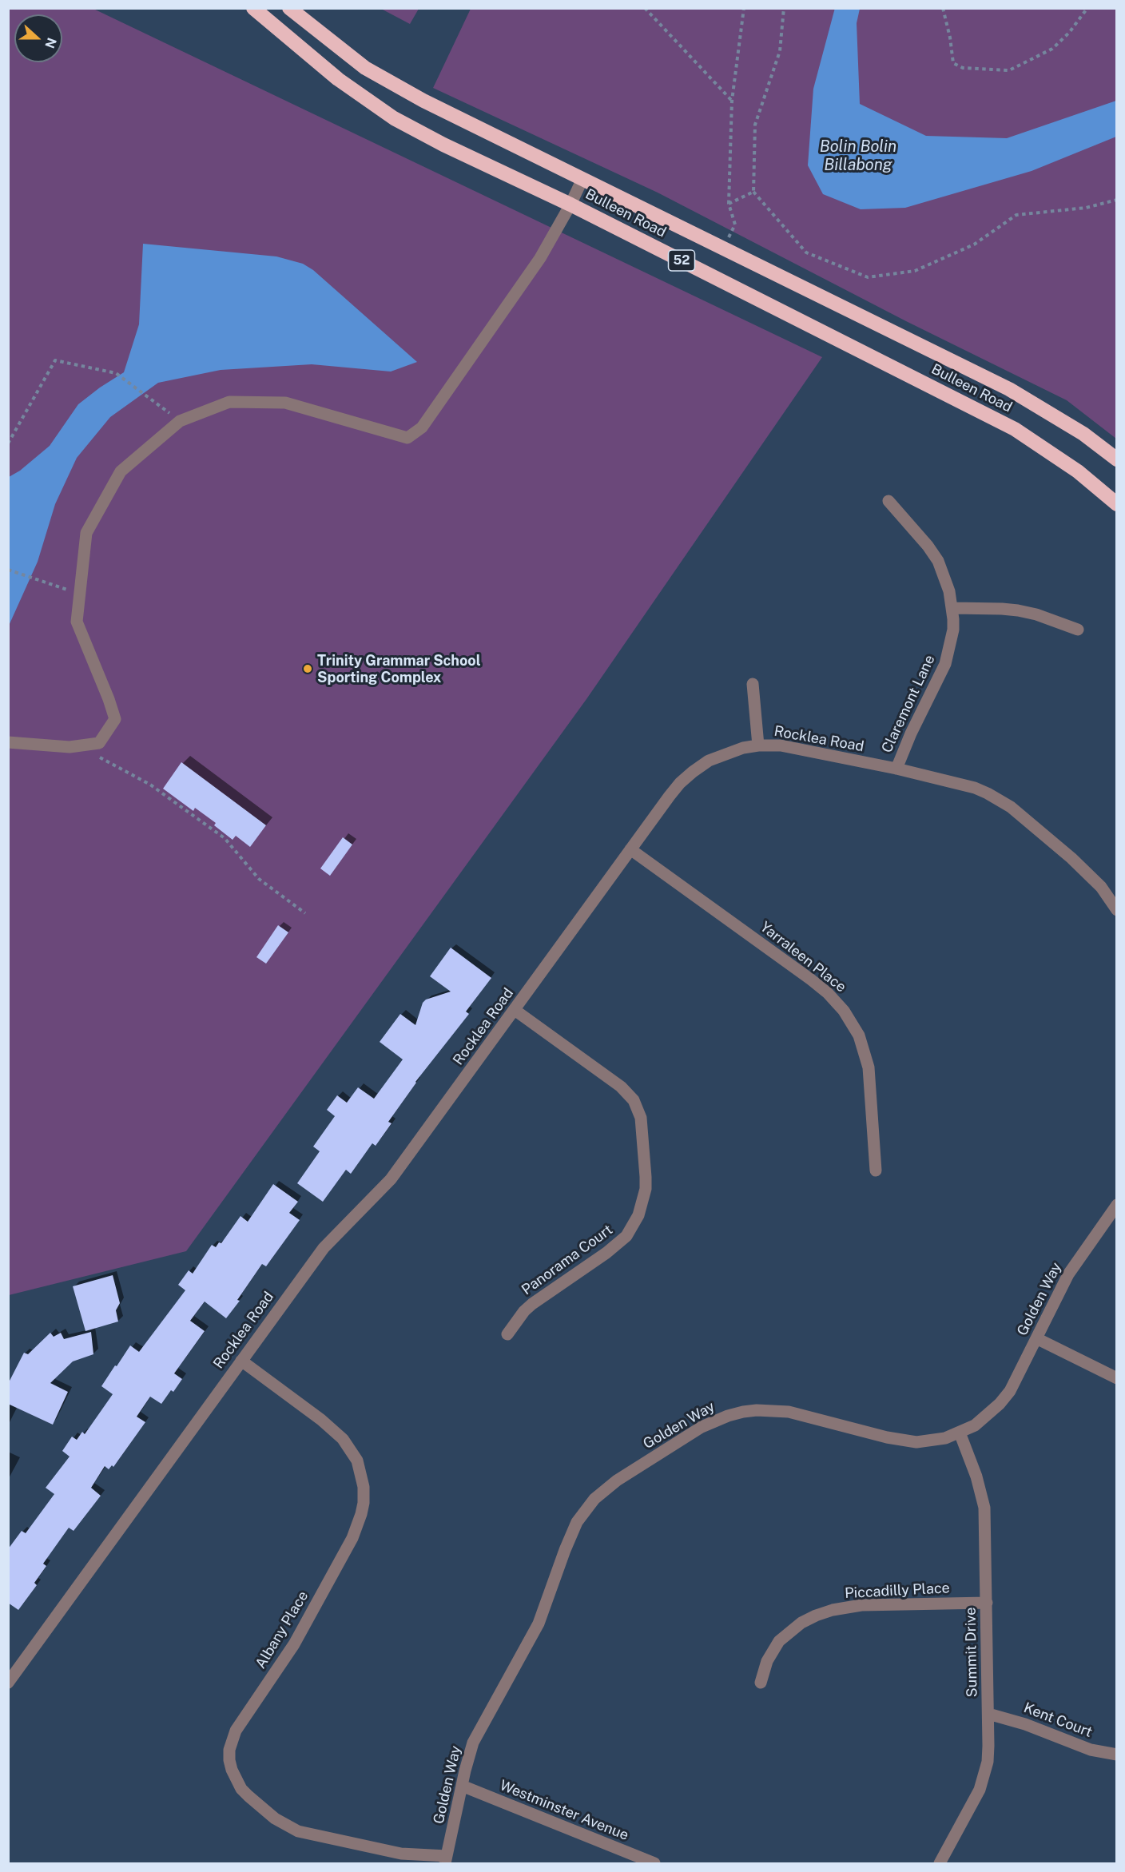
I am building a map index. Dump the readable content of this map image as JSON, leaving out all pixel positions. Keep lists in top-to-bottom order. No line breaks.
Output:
{"streets":{"highway":["Bulleen Road","52"],"street":["Claremont Lane","Rocklea Road","Yarraleen Place","Panorama Court","Golden Way","Piccadilly Place","Albany Place","Summit Drive","Kent Court","Westminster Avenue"]},"crossings":[["Claremont Lane","Rocklea Road"],["Rocklea Road","Yarraleen Place"],["Rocklea Road","Panorama Court"],["Rocklea Road","Albany Place"],["Golden Way","Albany Place"],["Golden Way","Summit Drive"],["Golden Way","Westminster Avenue"],["Piccadilly Place","Summit Drive"],["Summit Drive","Kent Court"]],"water":["Bolin Bolin Billabong"],"places":["Trinity Grammar School Sporting Complex"],"north":"right"}
